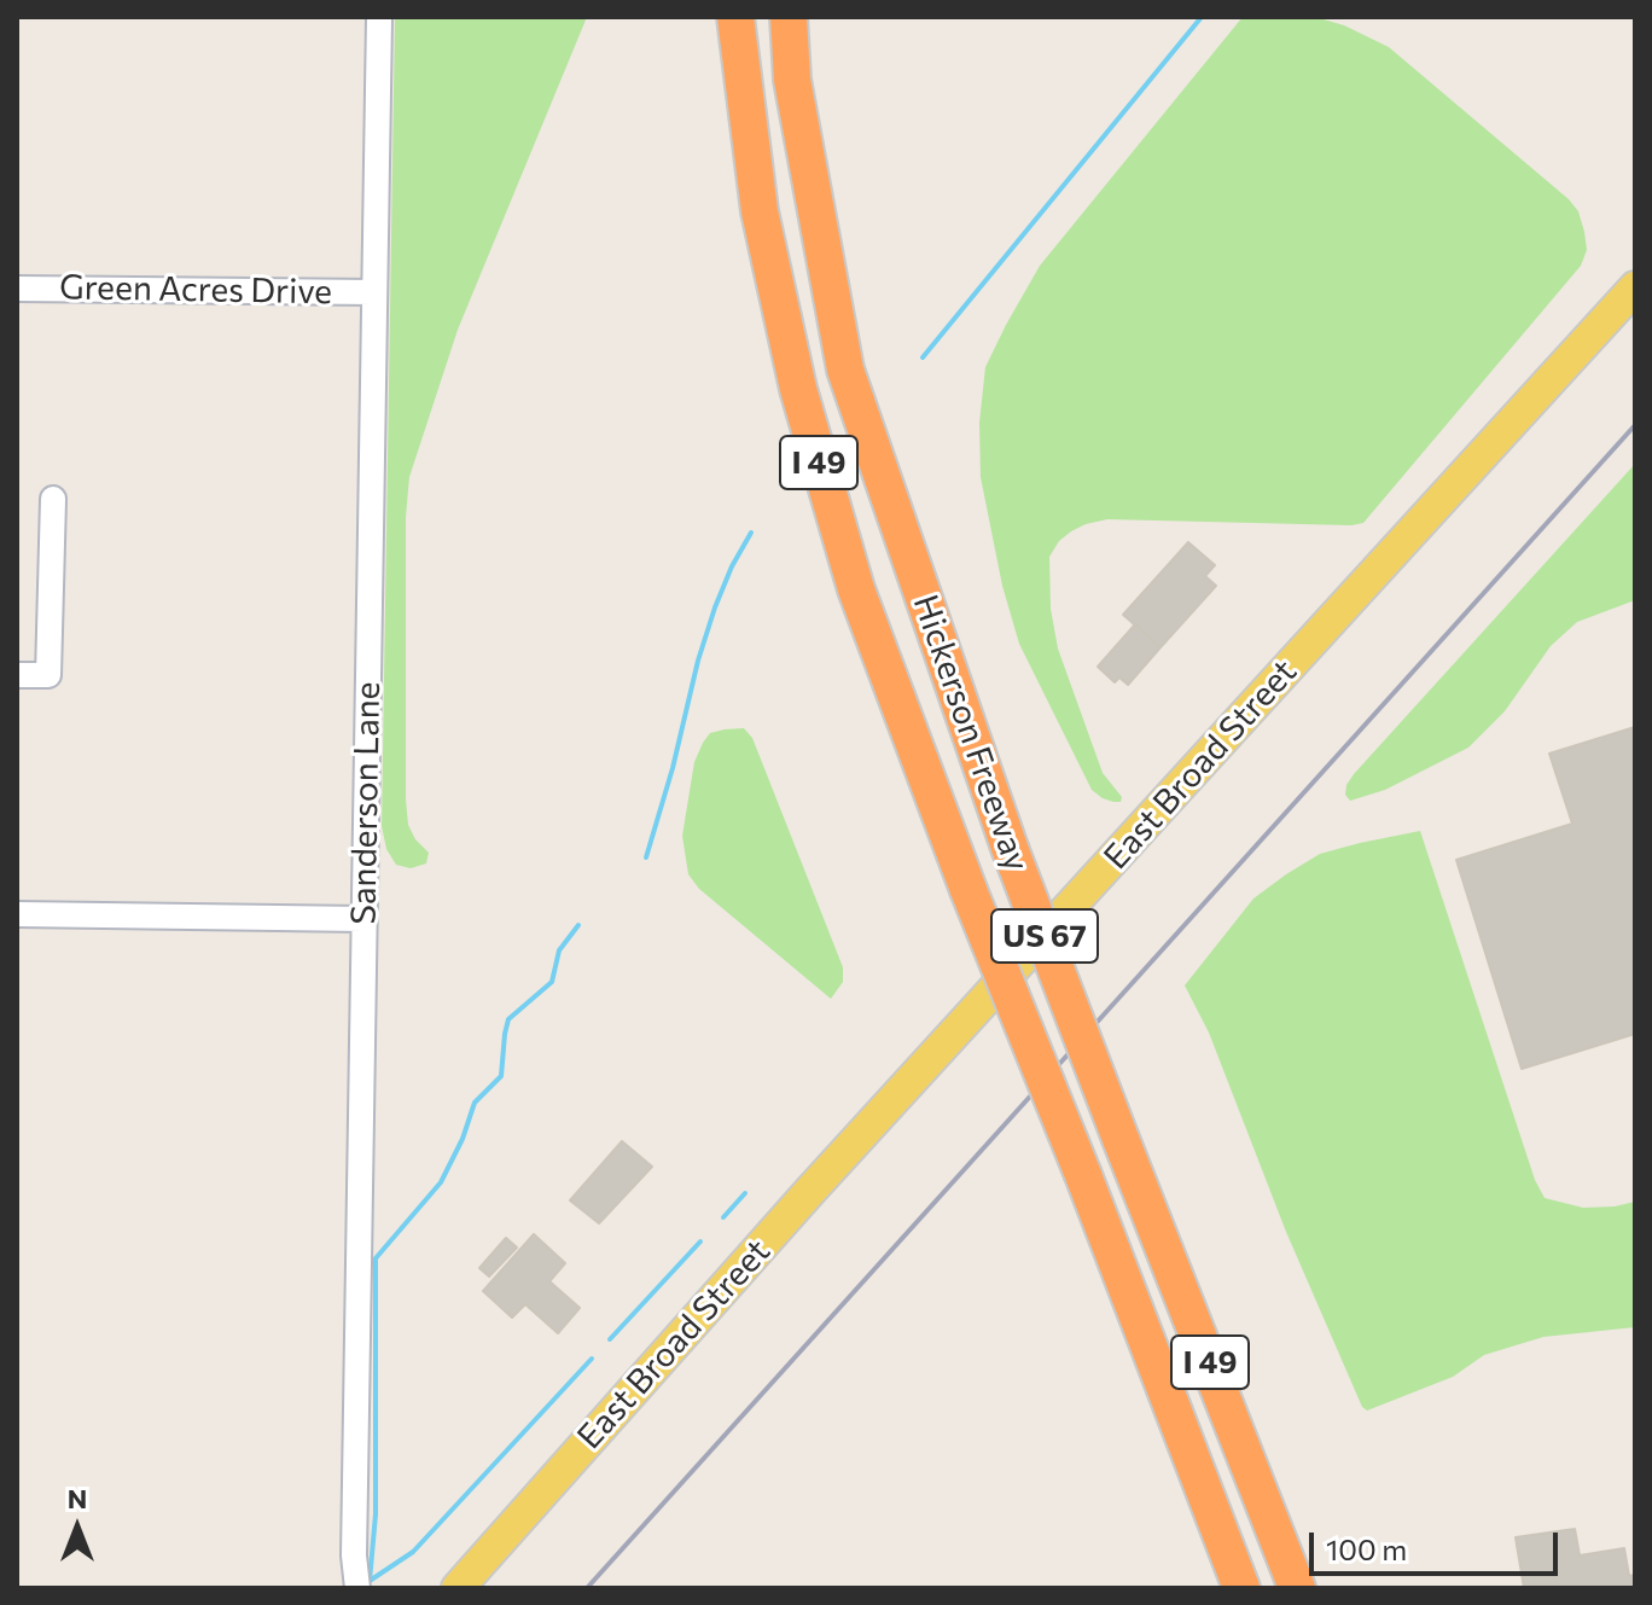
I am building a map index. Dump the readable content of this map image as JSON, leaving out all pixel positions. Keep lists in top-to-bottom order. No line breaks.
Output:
{"streets":{"highway":["I 49","Hickerson Freeway"],"main road":["East Broad Street","US 67"],"street":["Green Acres Drive","Sanderson Lane"]},"crossings":[["Green Acres Drive","Sanderson Lane"]],"scale_bar":"100 m","north":"top"}
